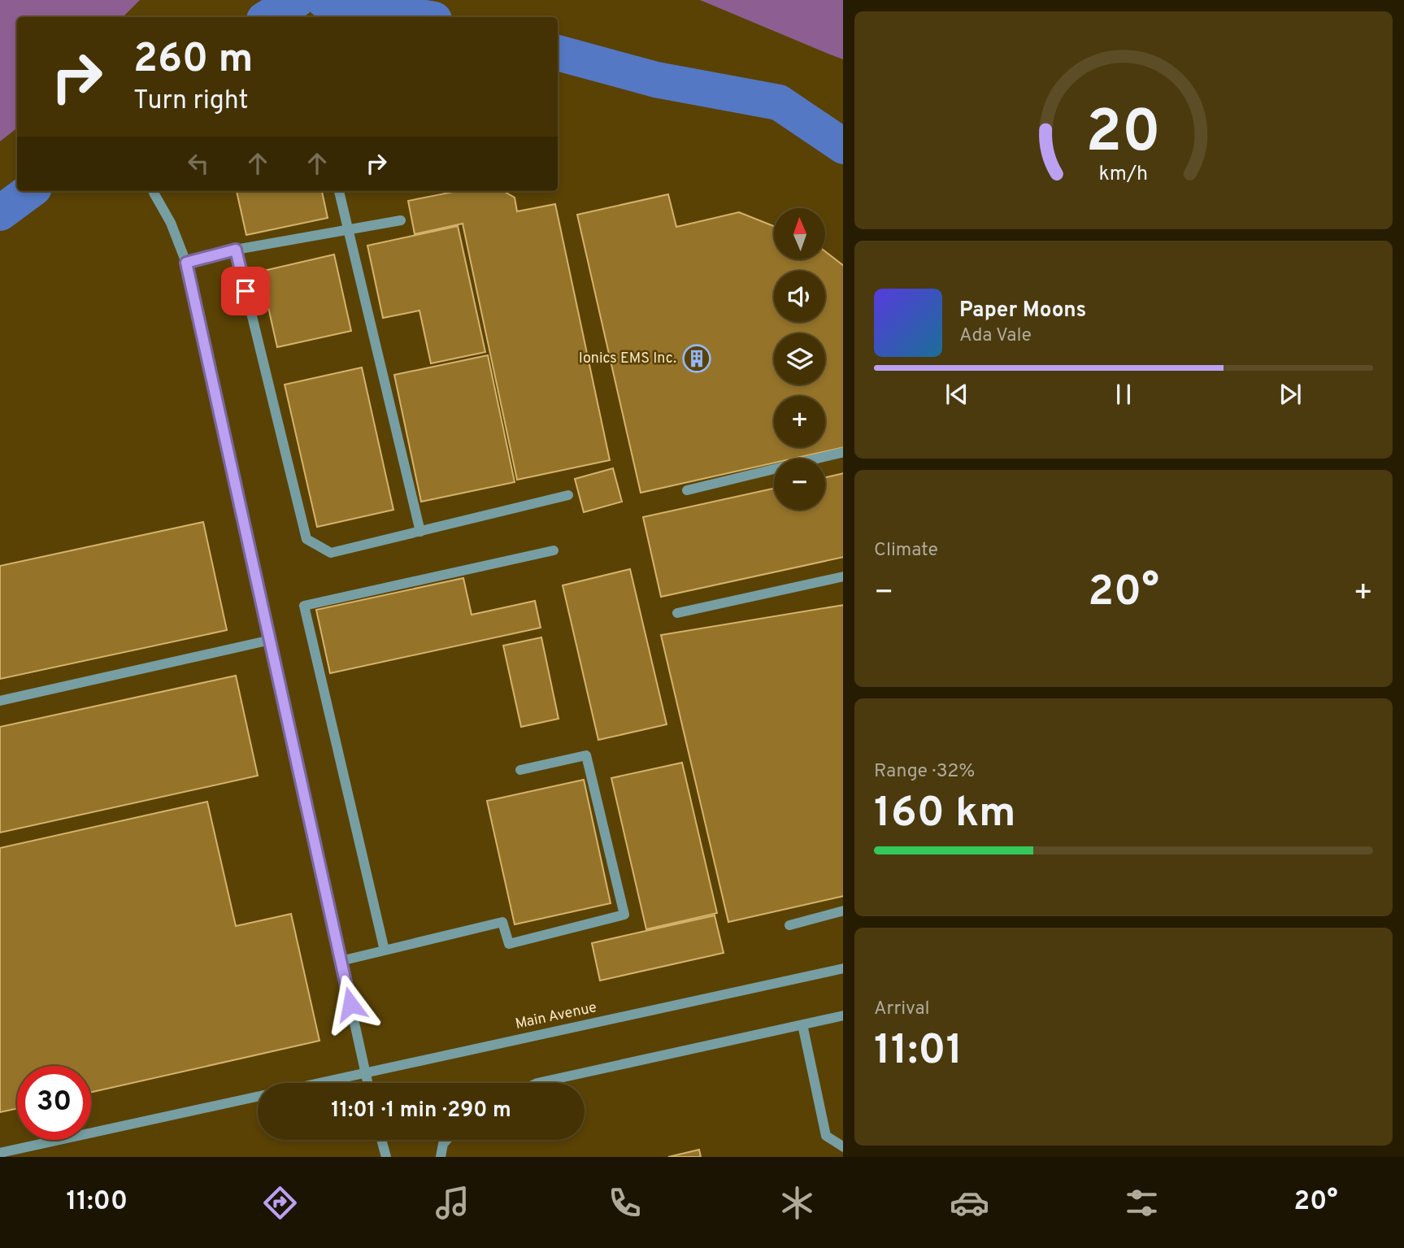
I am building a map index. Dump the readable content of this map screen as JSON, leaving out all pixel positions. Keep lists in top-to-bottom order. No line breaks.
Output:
{"streets":{"street":["Main Avenue"]},"places":{"building":["Ionics EMS Inc."]},"north":"top","page":{"turn":["260 m","Turn right"],"map_buttons":["+","−"],"song":["Paper Moons","Ada Vale"],"tile":["Climate",["Range · 32%","160 km"],["Arrival","11:01"]],"heat":["−","20°","+"],"limit":"30","trip":"11:01 · 1 min · 290 m","tabs":["11:00","20°"],"gauge":["20","km/h"]}}
